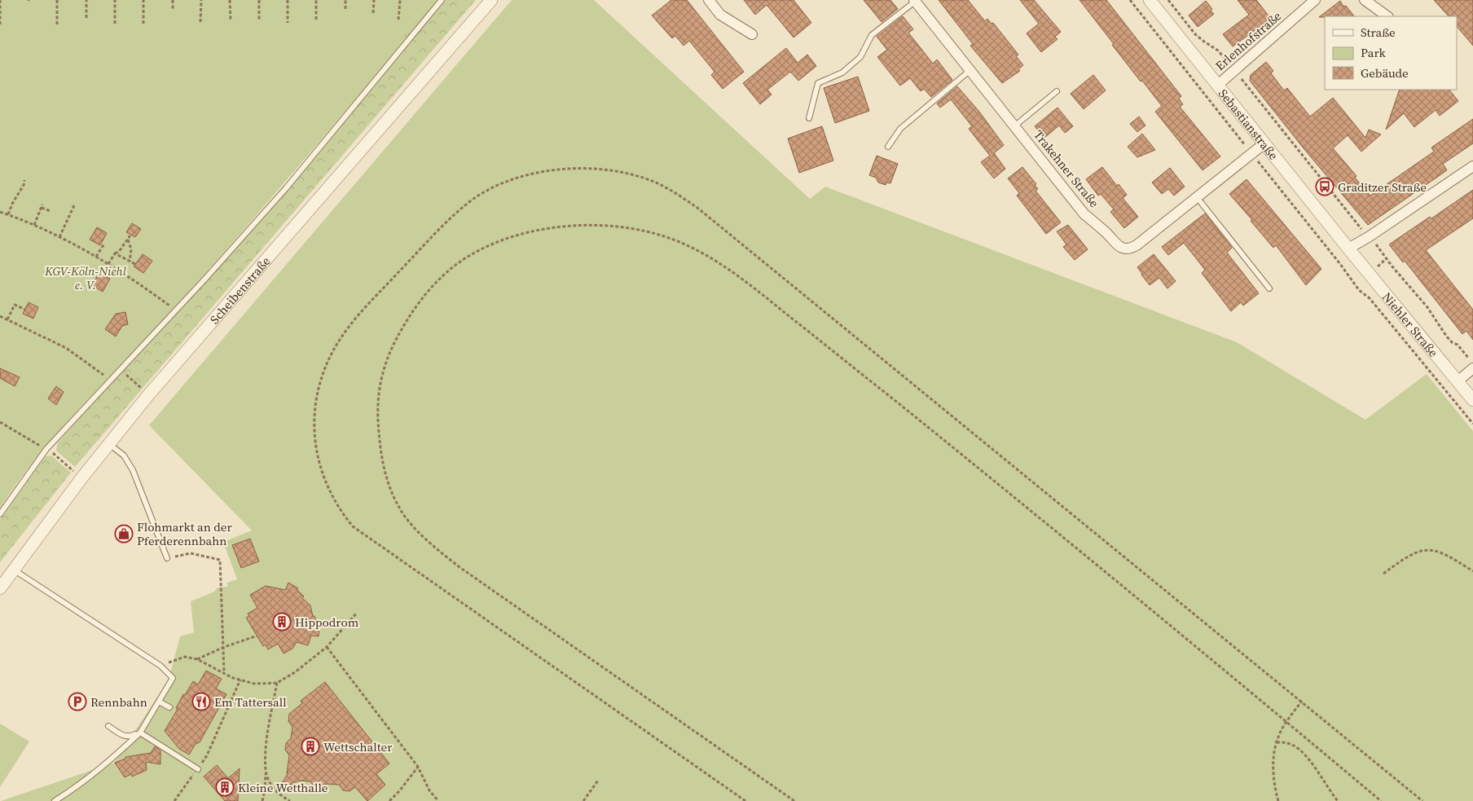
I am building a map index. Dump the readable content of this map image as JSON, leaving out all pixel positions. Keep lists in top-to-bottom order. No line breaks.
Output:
{"streets":{"street":["Erlenhofstraße","Sebastianstraße","Trakehner Straße","Scheibenstraße","Niehler Straße"]},"crossings":[["Erlenhofstraße","Sebastianstraße"],["Sebastianstraße","Trakehner Straße"],["Sebastianstraße","Niehler Straße"]],"parks":["KGV-Köln-Niehl e. V."],"places":{"bus stop":["Graditzer Straße"],"shop":["Flohmarkt an der Pferderennbahn"],"building":["Hippodrom","Wettschalter","Kleine Wetthalle"],"parking":["Rennbahn"],"restaurant":["Em Tattersall"]},"legend":["Straße","Park","Gebäude"]}
